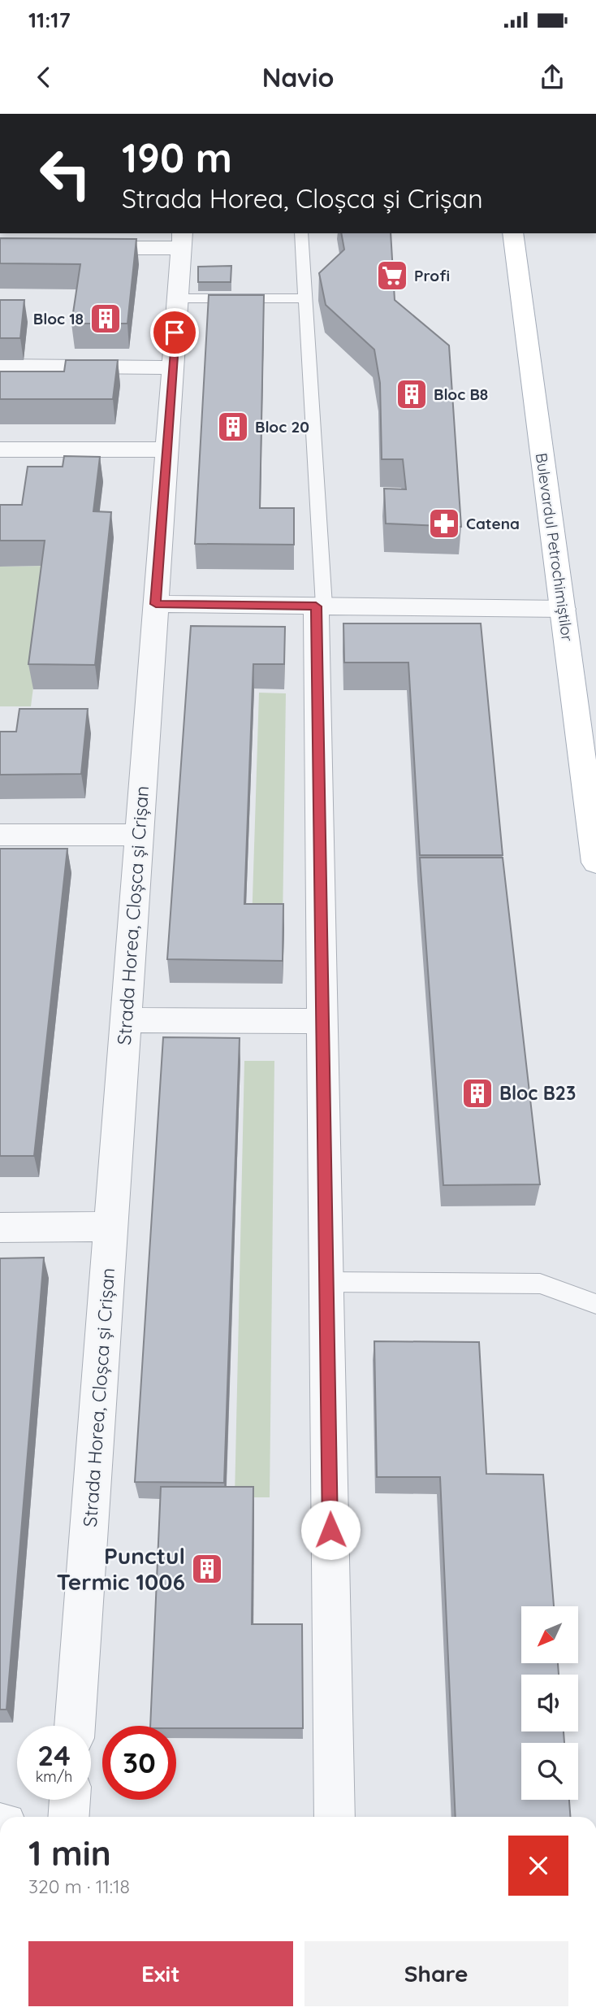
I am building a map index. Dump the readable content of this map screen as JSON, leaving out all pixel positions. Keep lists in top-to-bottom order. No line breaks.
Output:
{"streets":{"main road":["Bulevardul Petrochimiștilor"],"street":["Strada Horea, Cloșca și Crișan"]},"places":{"supermarket":["Profi"],"building":["Bloc 18","Bloc B8","Bloc 20","Bloc B23","Punctul Termic 1006"],"pharmacy":["Catena"]},"north":"bottom left","page":{"status":"11:17","header":"Navio","turn":["190 m","Strada Horea, Cloșca și Crișan"],"speed":"24 km/h","limit":"30","heading":["1 min","320 m · 11:18"],"buttons":["Exit","Share"]}}
